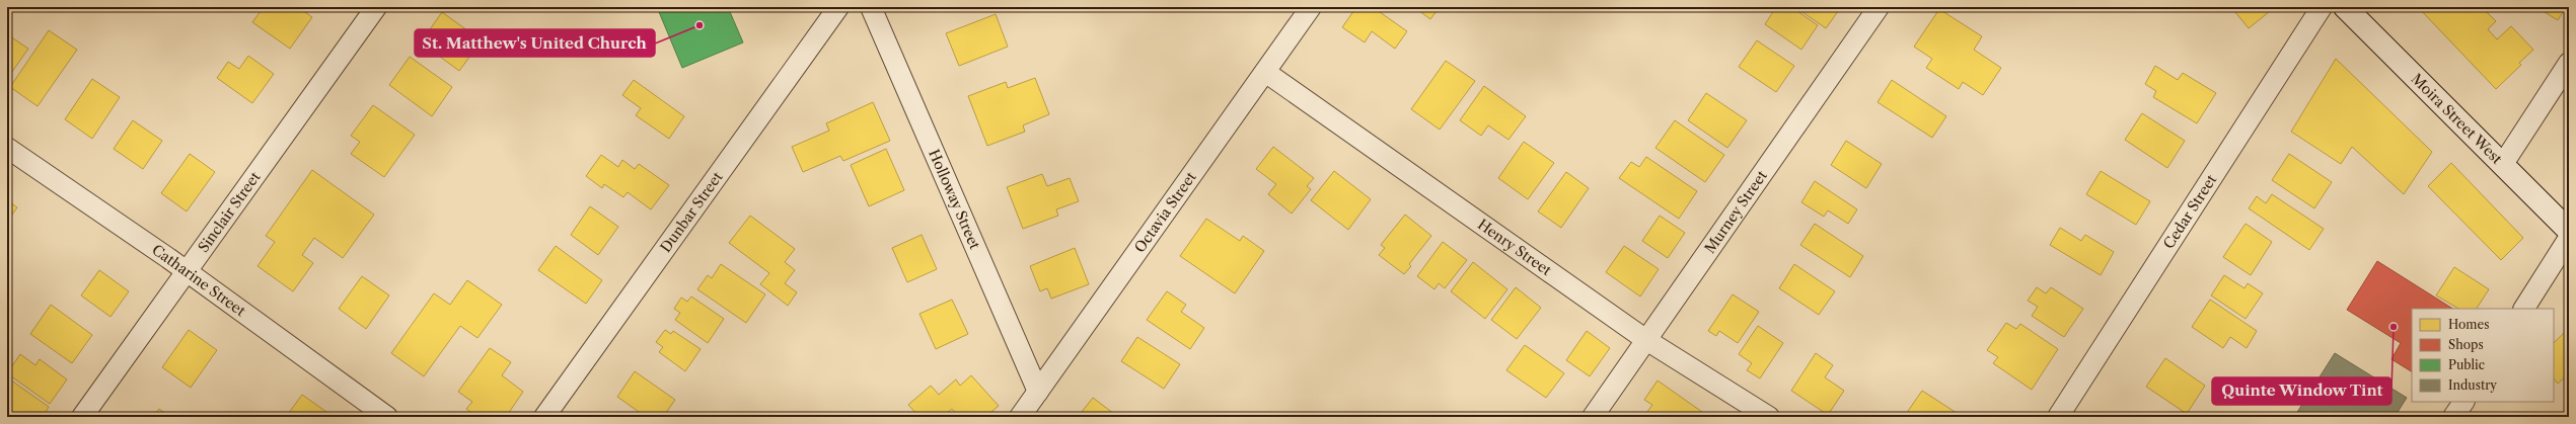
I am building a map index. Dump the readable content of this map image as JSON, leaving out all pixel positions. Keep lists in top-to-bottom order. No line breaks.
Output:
{"streets":{"main road":["Moira Street West"],"street":["Holloway Street","Octavia Street","Murney Street","Sinclair Street","Dunbar Street","Cedar Street","Henry Street","Catharine Street"]},"crossings":[["Holloway Street","Octavia Street"],["Octavia Street","Henry Street"],["Murney Street","Henry Street"],["Sinclair Street","Catharine Street"]],"places":["St. Matthew's United Church","Quinte Window Tint"],"legend":["Homes","Shops","Public","Industry"]}
